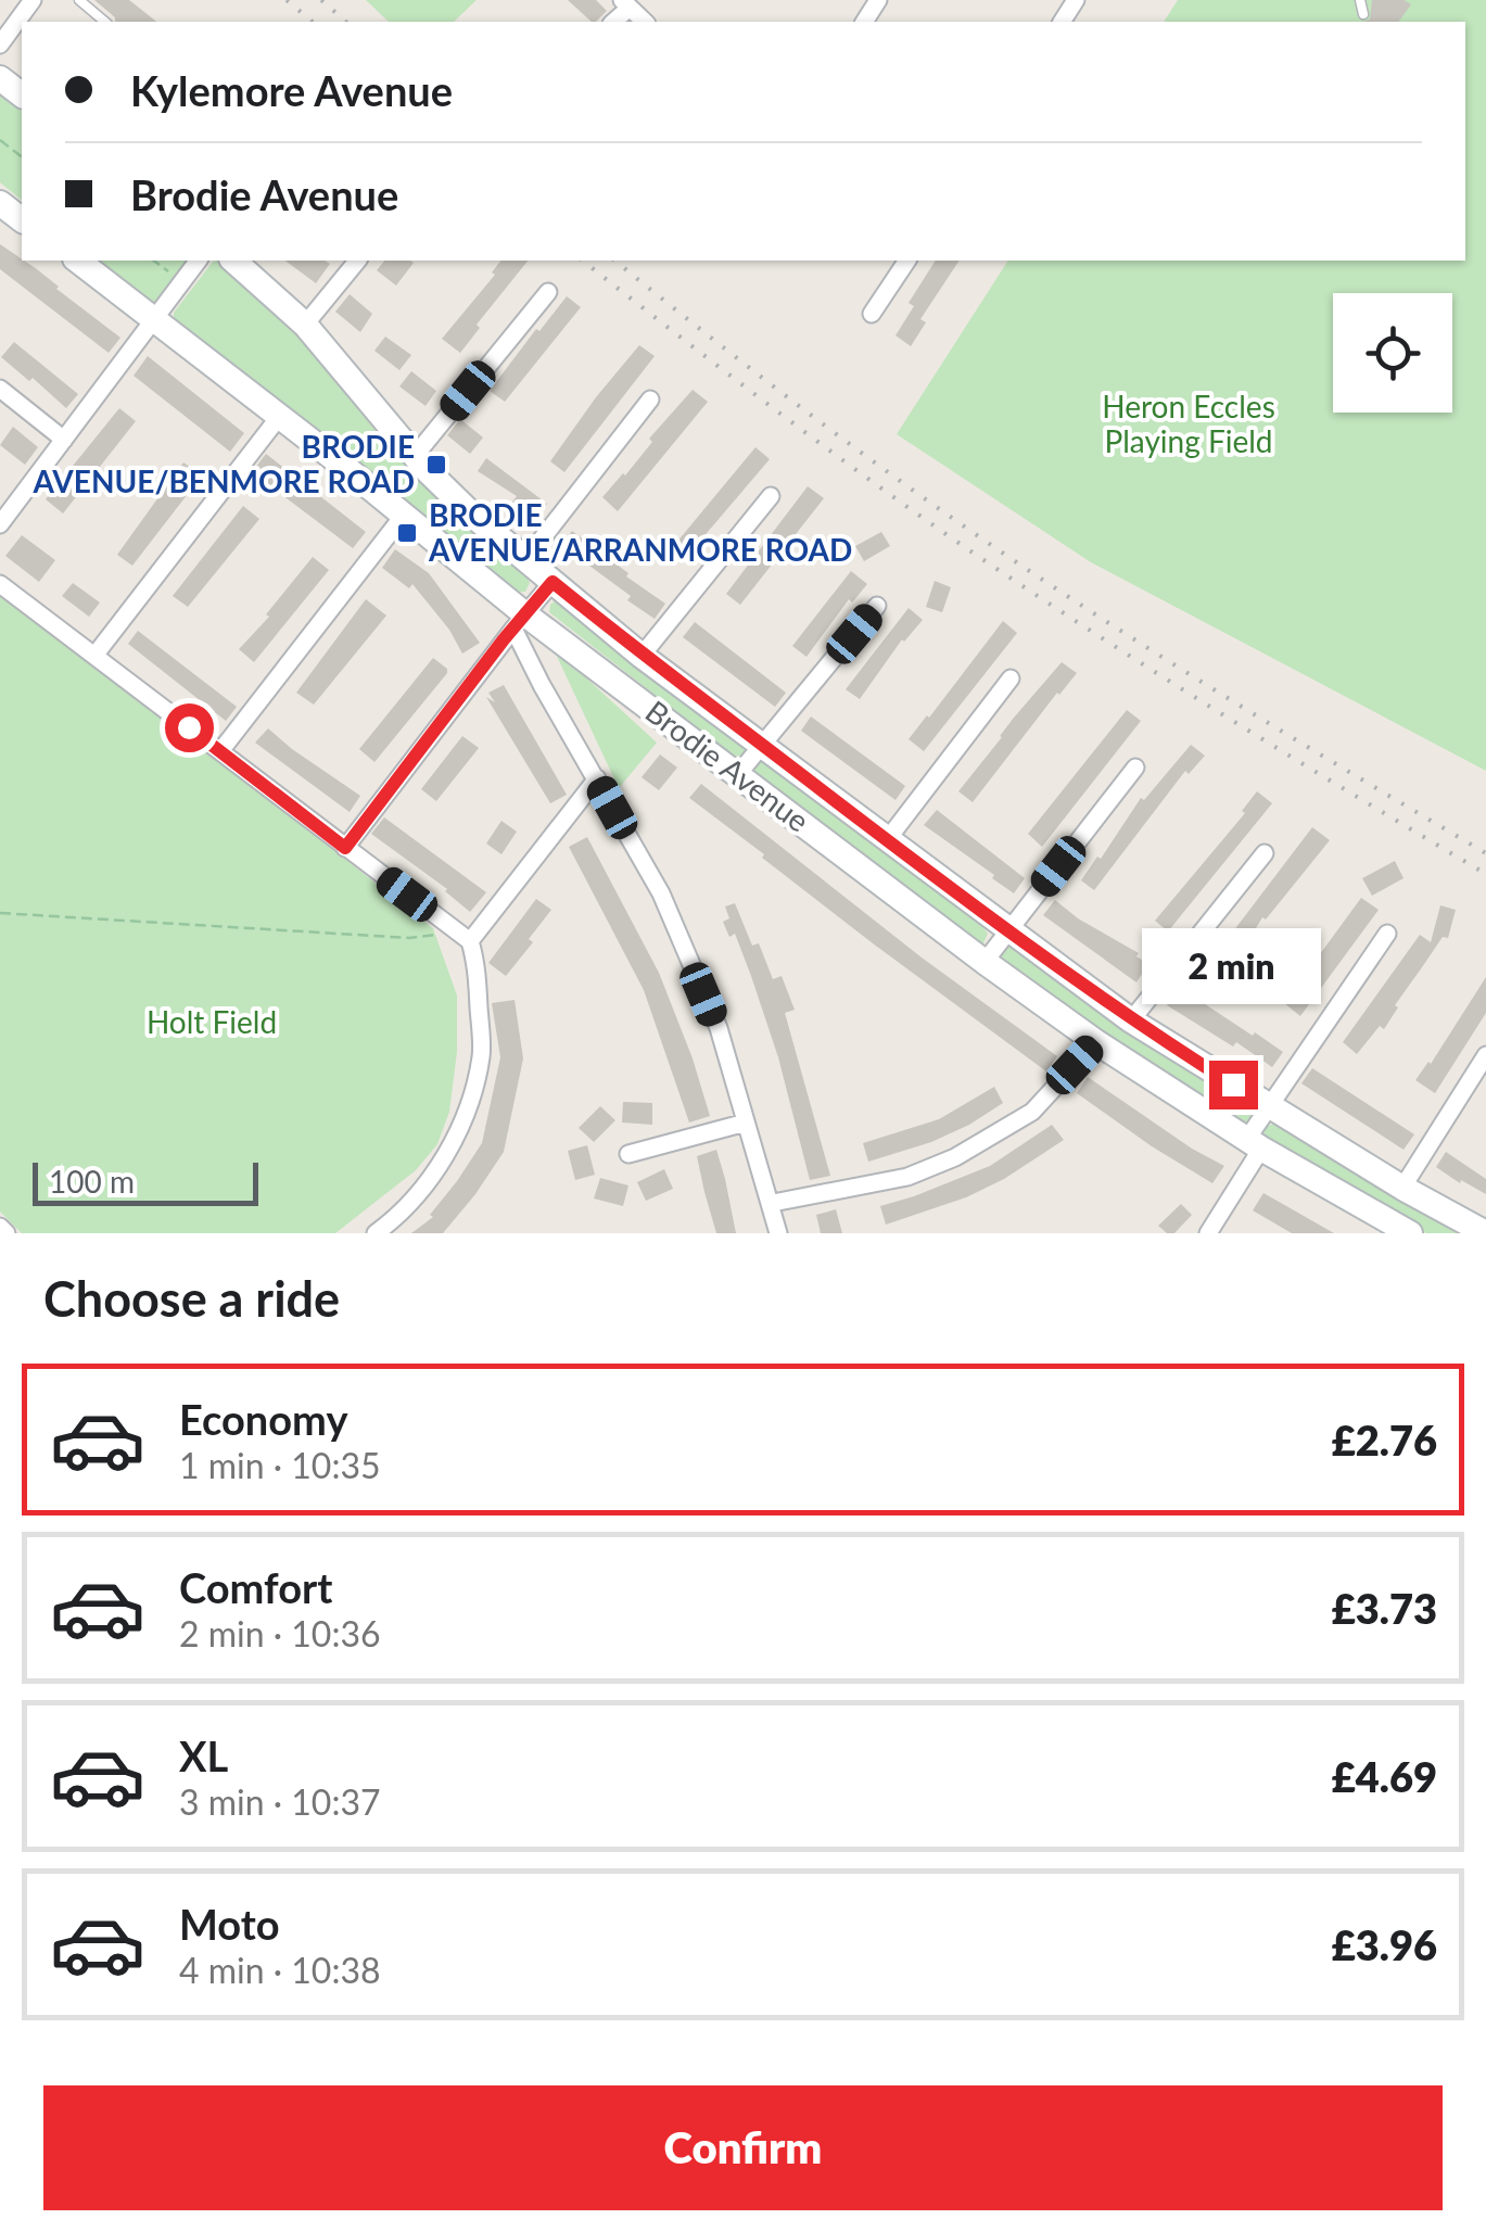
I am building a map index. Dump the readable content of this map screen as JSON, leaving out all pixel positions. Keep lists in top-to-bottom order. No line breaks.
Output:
{"streets":{"street":["Brodie Avenue"]},"parks":["Heron Eccles Playing Field","Holt Field"],"places":{"transit":["BRODIE AVENUE/BENMORE ROAD","BRODIE AVENUE/ARRANMORE ROAD"]},"scale_bar":"100 m","page":{"banner":["Kylemore Avenue","Brodie Avenue"],"bubble":"2 min","scale":"100 m","heading":"Choose a ride","list":[{"name":"Economy","note":"1 min · 10:35","value":"£2.76"},{"name":"Comfort","note":"2 min · 10:36","value":"£3.73"},{"name":"XL","note":"3 min · 10:37","value":"£4.69"},{"name":"Moto","note":"4 min · 10:38","value":"£3.96"}],"buttons":"Confirm"}}
